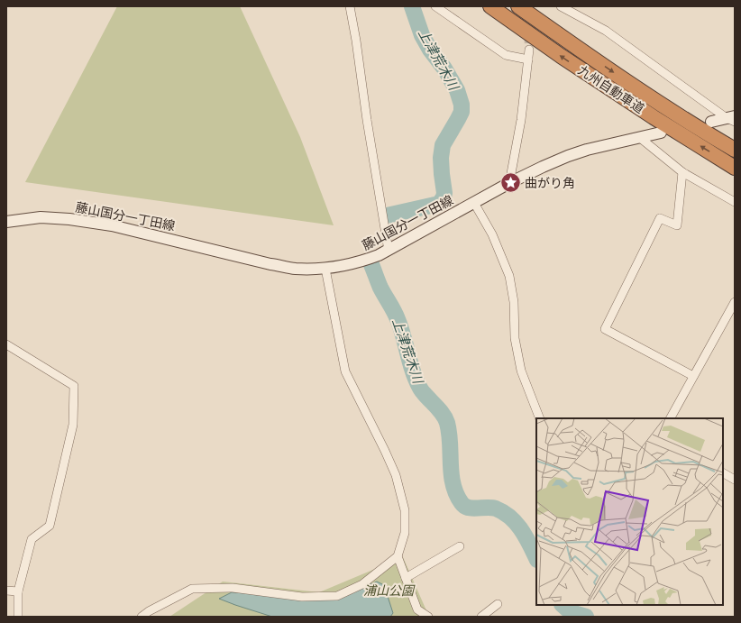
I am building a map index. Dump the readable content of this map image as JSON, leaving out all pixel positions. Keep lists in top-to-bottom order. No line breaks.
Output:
{"streets":{"highway":["九州自動車道"],"main road":["藤山国分一丁田線"]},"water":["上津荒木川"],"parks":["浦山公園"],"places":{"place":["曲がり角"]}}
